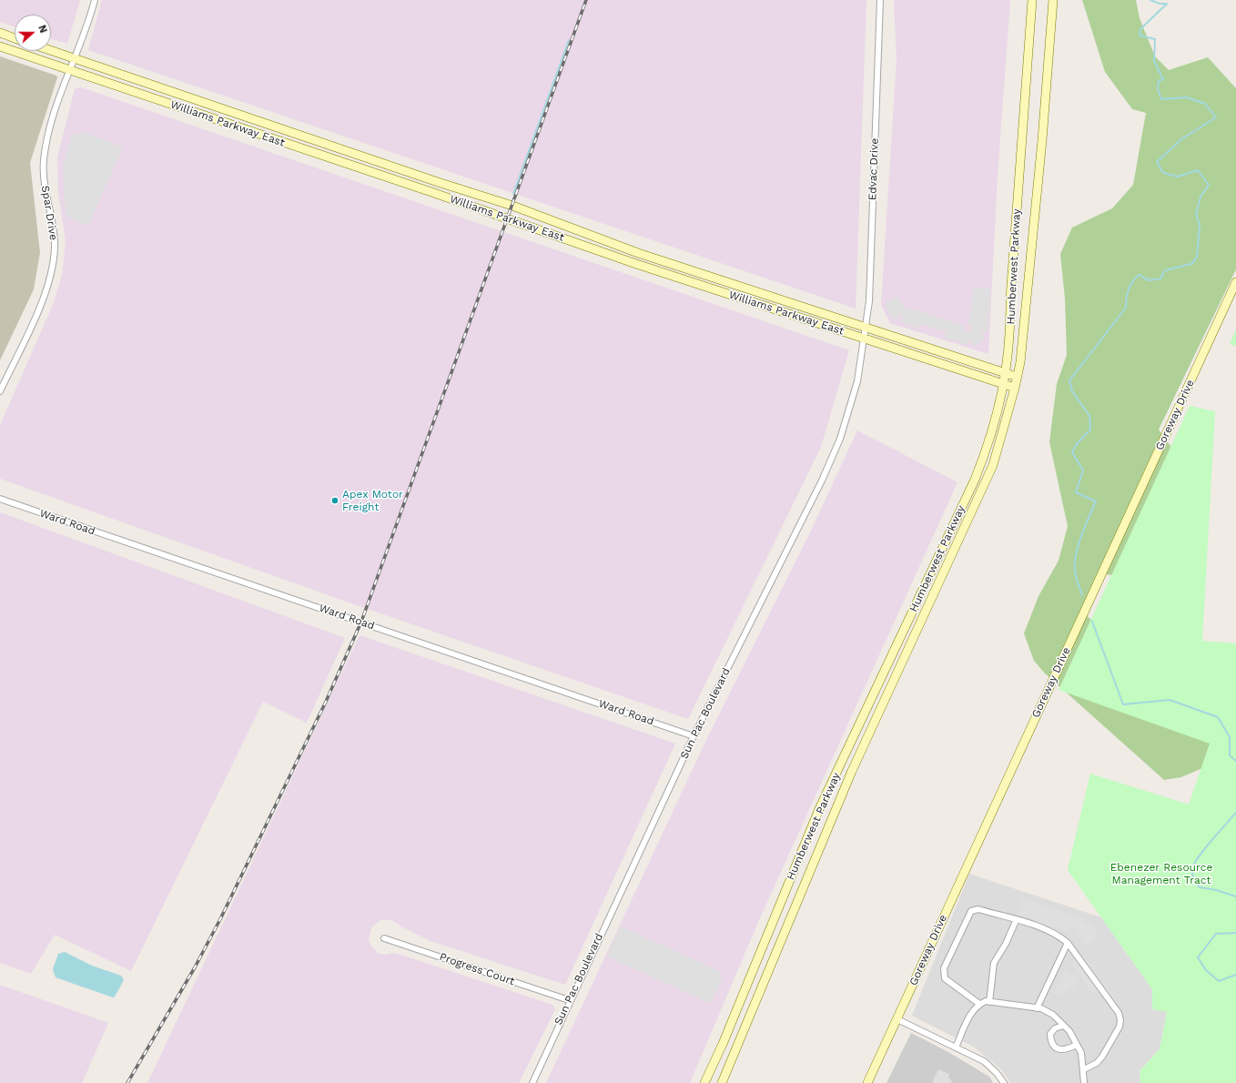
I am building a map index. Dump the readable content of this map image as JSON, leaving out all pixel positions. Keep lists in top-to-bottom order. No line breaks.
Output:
{"streets":{"main road":["Williams Parkway East","Humberwest Parkway","Goreway Drive"],"street":["Edvac Drive","Spar Drive","Ward Road","Sun Pac Boulevard","Progress Court"]},"crossings":[["Williams Parkway East","Edvac Drive"],["Williams Parkway East","Spar Drive"],["Williams Parkway East","Humberwest Parkway"],["Williams Parkway East","Sun Pac Boulevard"],["Edvac Drive","Sun Pac Boulevard"],["Ward Road","Sun Pac Boulevard"],["Sun Pac Boulevard","Progress Court"]],"parks":["Ebenezer Resource Management Tract"],"places":["Apex Motor Freight"],"north":"right"}
